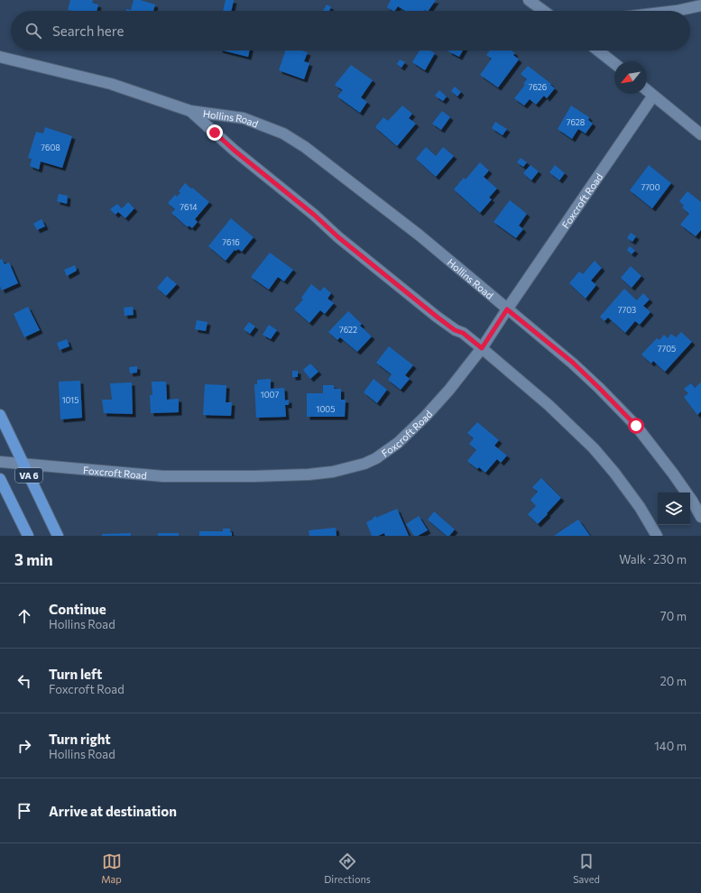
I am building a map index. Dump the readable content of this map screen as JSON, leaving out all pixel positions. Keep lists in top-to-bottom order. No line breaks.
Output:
{"streets":{"main road":["VA 6"],"street":["Hollins Road","Foxcroft Road"]},"crossings":[["Hollins Road","Foxcroft Road"],["Foxcroft Road","VA 6"]],"house_numbers":["7626","7628","7608","7700","7614","7616","7703","7622","7705","1007","1015","1005"],"north":"bottom left","page":{"search":"Search here","heading":["3 min","Walk · 230 m"],"list":[["Continue","Hollins Road","70 m"],["Turn left","Foxcroft Road","20 m"],["Turn right","Hollins Road","140 m"],"Arrive at destination"],"nav":["Map","Directions","Saved"]}}
